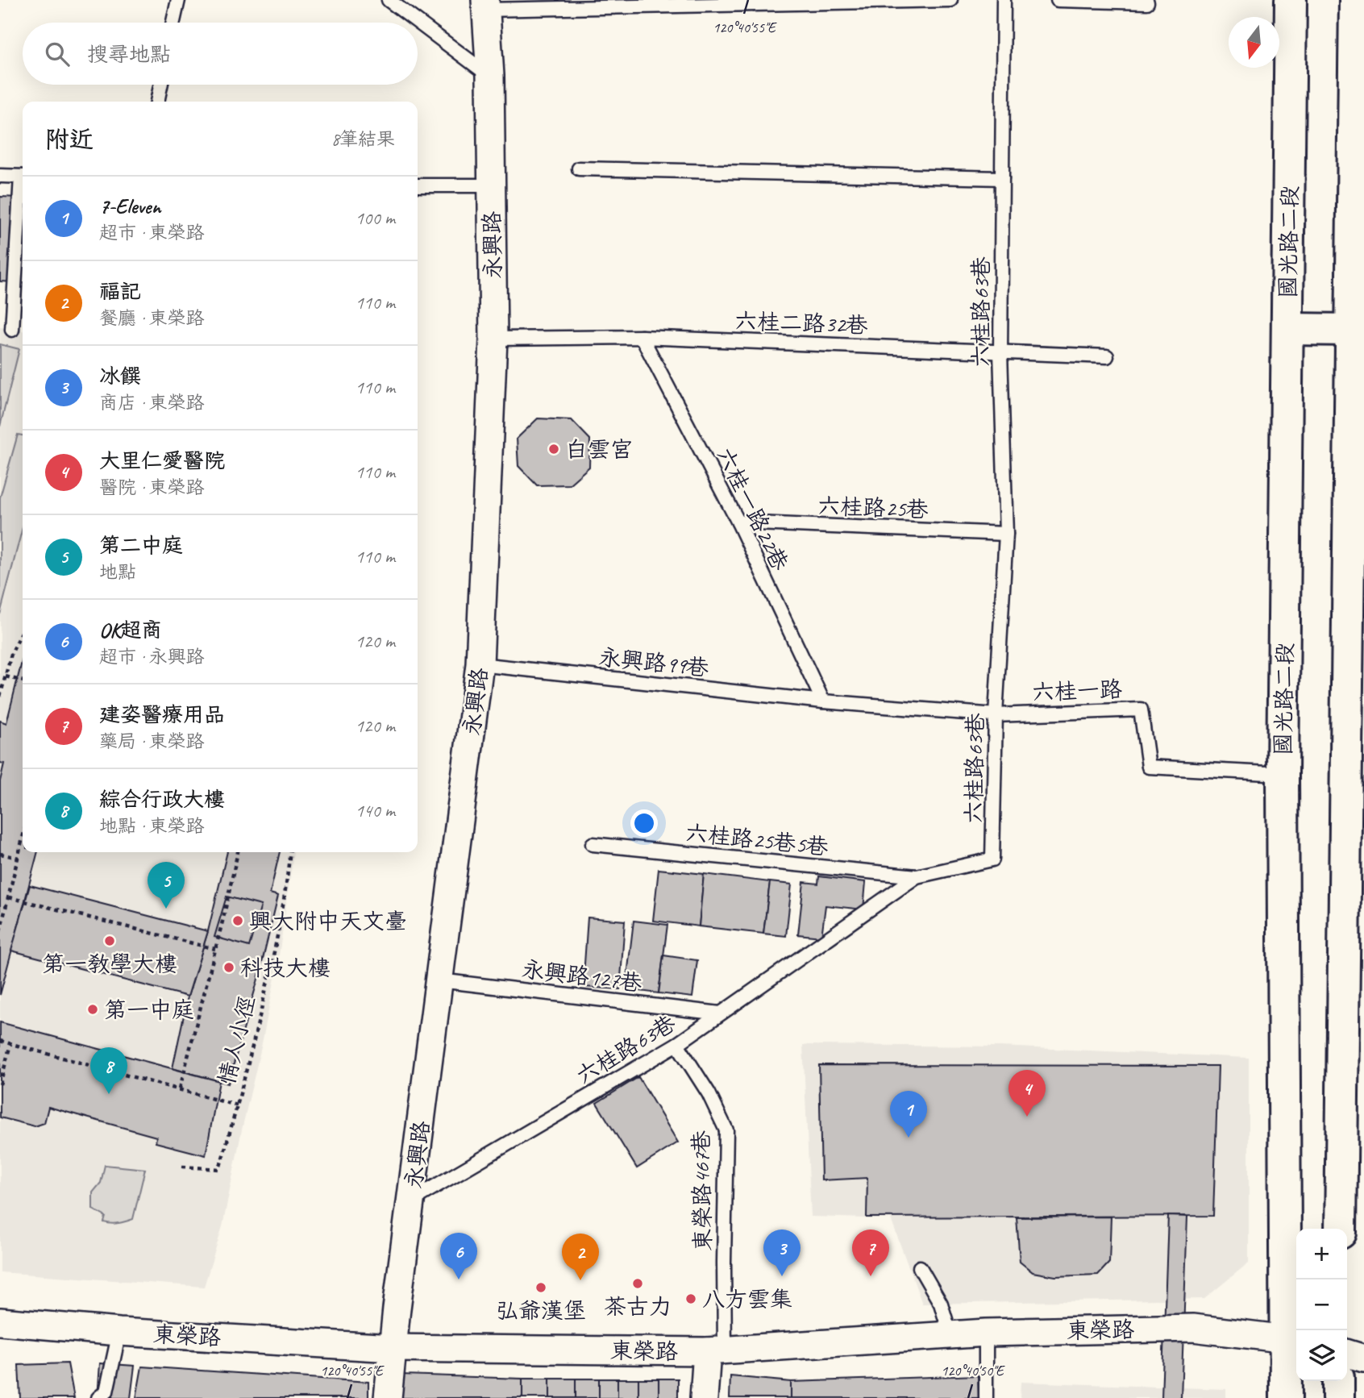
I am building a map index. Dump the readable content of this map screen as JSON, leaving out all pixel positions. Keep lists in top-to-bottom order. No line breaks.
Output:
{"streets":{"main road":["國光路二段"],"street":["永興路","東榮路"],"lane":["六桂路63巷","六桂二路32巷","六桂路25巷","六桂一路22巷","永興路99巷","六桂一路","六桂路25巷5巷","永興路127巷","東榮路467巷"],"path":["情人小徑"]},"crossings":[["國光路二段","六桂一路"],["國光路二段","東榮路"],["永興路","六桂路63巷"],["永興路","六桂二路32巷"],["永興路","永興路99巷"],["永興路","永興路127巷"],["永興路","東榮路"],["六桂路63巷","六桂二路32巷"],["六桂路63巷","六桂路25巷"],["六桂路63巷","六桂一路"],["六桂路63巷","六桂路25巷5巷"],["六桂路63巷","永興路127巷"],["六桂路63巷","東榮路467巷"],["六桂二路32巷","六桂一路22巷"],["六桂路25巷","六桂一路22巷"],["六桂一路22巷","永興路99巷"],["六桂一路22巷","六桂一路"],["永興路99巷","六桂一路"],["東榮路467巷","東榮路"]],"places":["白雲宮","興大附中天文臺","第一教學大樓","科技大樓","第一中庭","茶古力","弘爺漢堡","八方雲集"],"north":"bottom","page":{"search":"搜尋地點","heading":["附近","8筆結果"],"list":[{"mark":"1","name":"7-Eleven","note":"超市 · 東榮路","value":"100 m"},{"mark":"2","name":"福記","note":"餐廳 · 東榮路","value":"110 m"},{"mark":"3","name":"冰饌","note":"商店 · 東榮路","value":"110 m"},{"mark":"4","name":"大里仁愛醫院","note":"醫院 · 東榮路","value":"110 m"},{"mark":"5","name":"第二中庭","note":"地點","value":"110 m"},{"mark":"6","name":"OK超商","note":"超市 · 永興路","value":"120 m"},{"mark":"7","name":"建姿醫療用品","note":"藥局 · 東榮路","value":"120 m"},{"mark":"8","name":"綜合行政大樓","note":"地點 · 東榮路","value":"140 m"}],"pins":["5","8","4","1","3","7","6","2"],"map_buttons":["+","−"]},"coordinates":["120°40'55\"E","120°40'50\"E"]}
